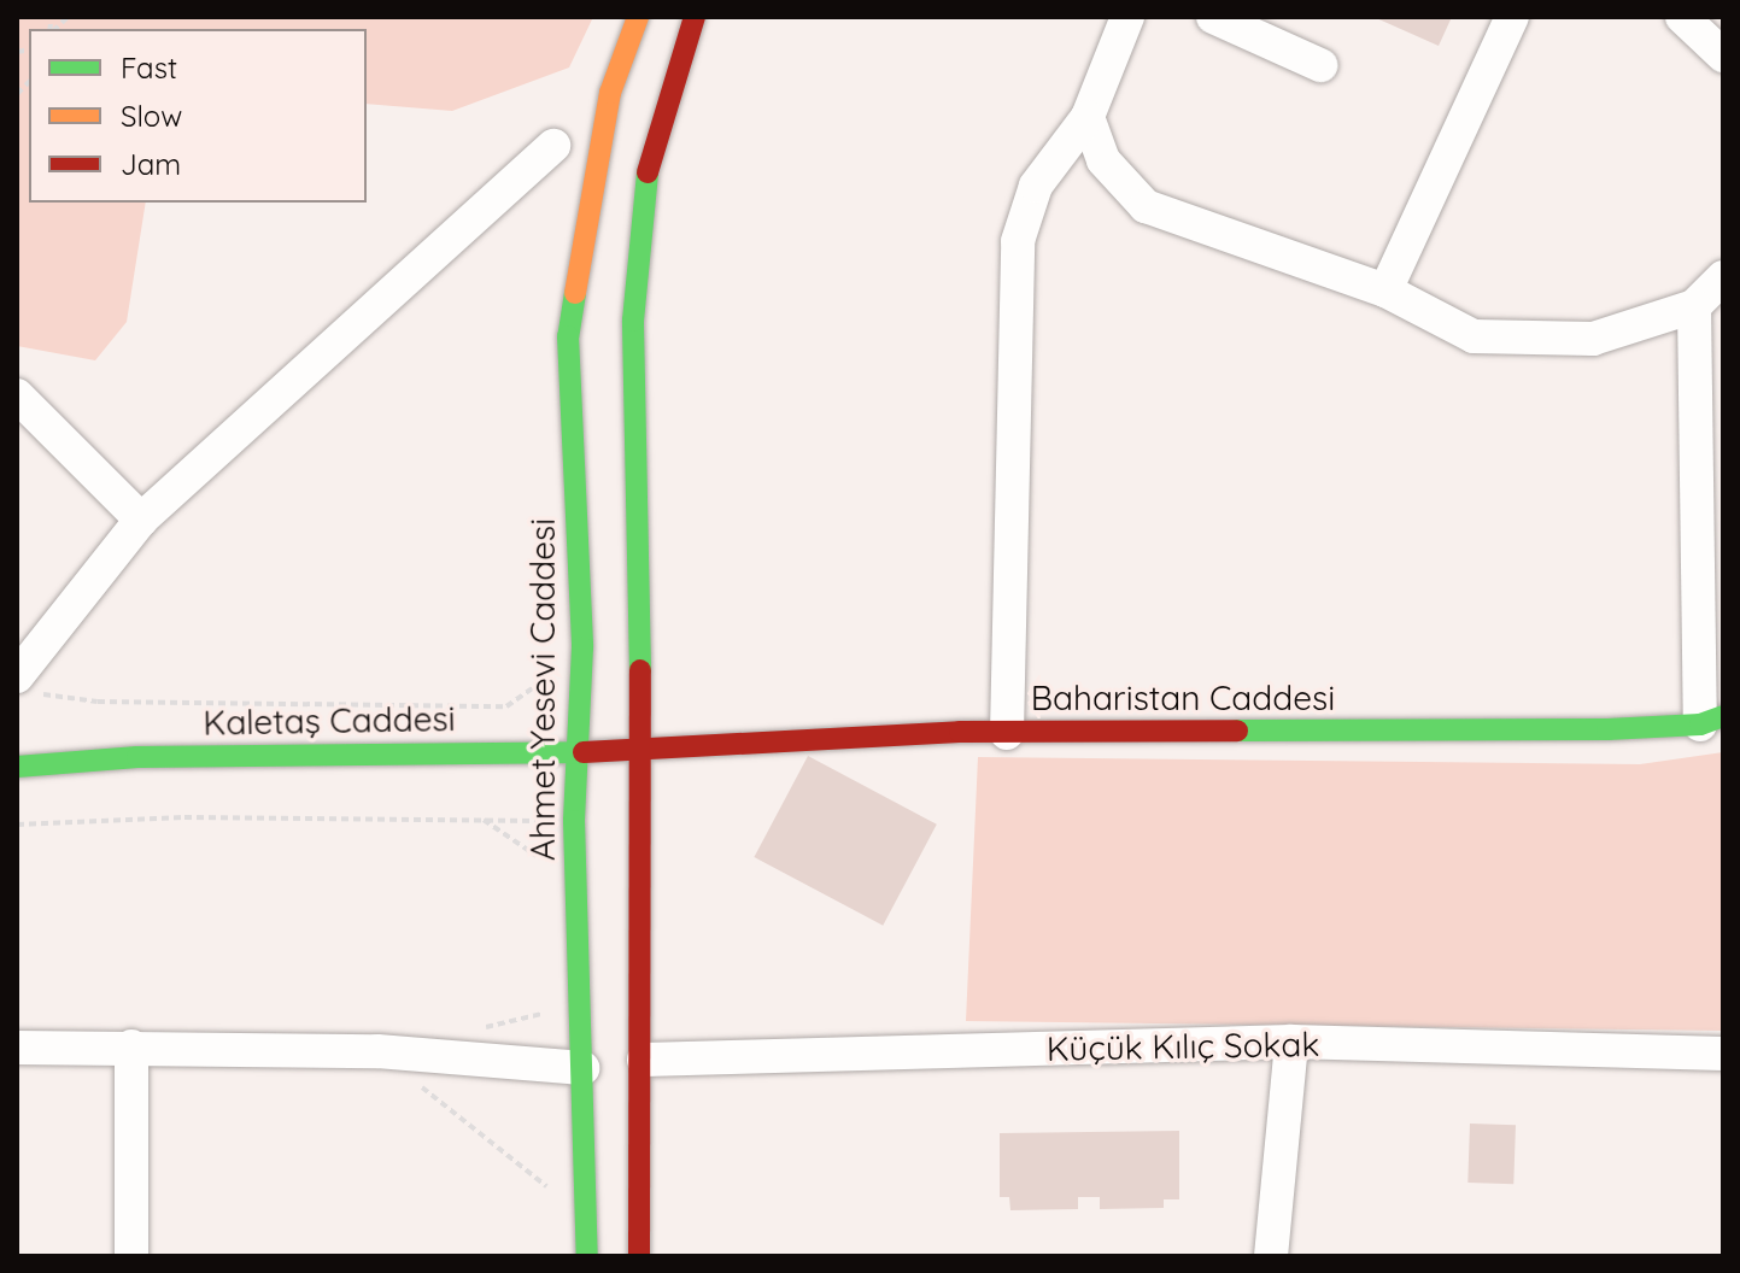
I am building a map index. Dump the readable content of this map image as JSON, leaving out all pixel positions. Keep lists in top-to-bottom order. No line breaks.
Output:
{"streets":{"main road":["Ahmet Yesevi Caddesi","Baharistan Caddesi","Kaletaş Caddesi"],"street":["Küçük Kılıç Sokak"]},"crossings":[["Ahmet Yesevi Caddesi","Kaletaş Caddesi"],["Baharistan Caddesi","Kaletaş Caddesi"]],"legend":["Fast","Slow","Jam"]}
